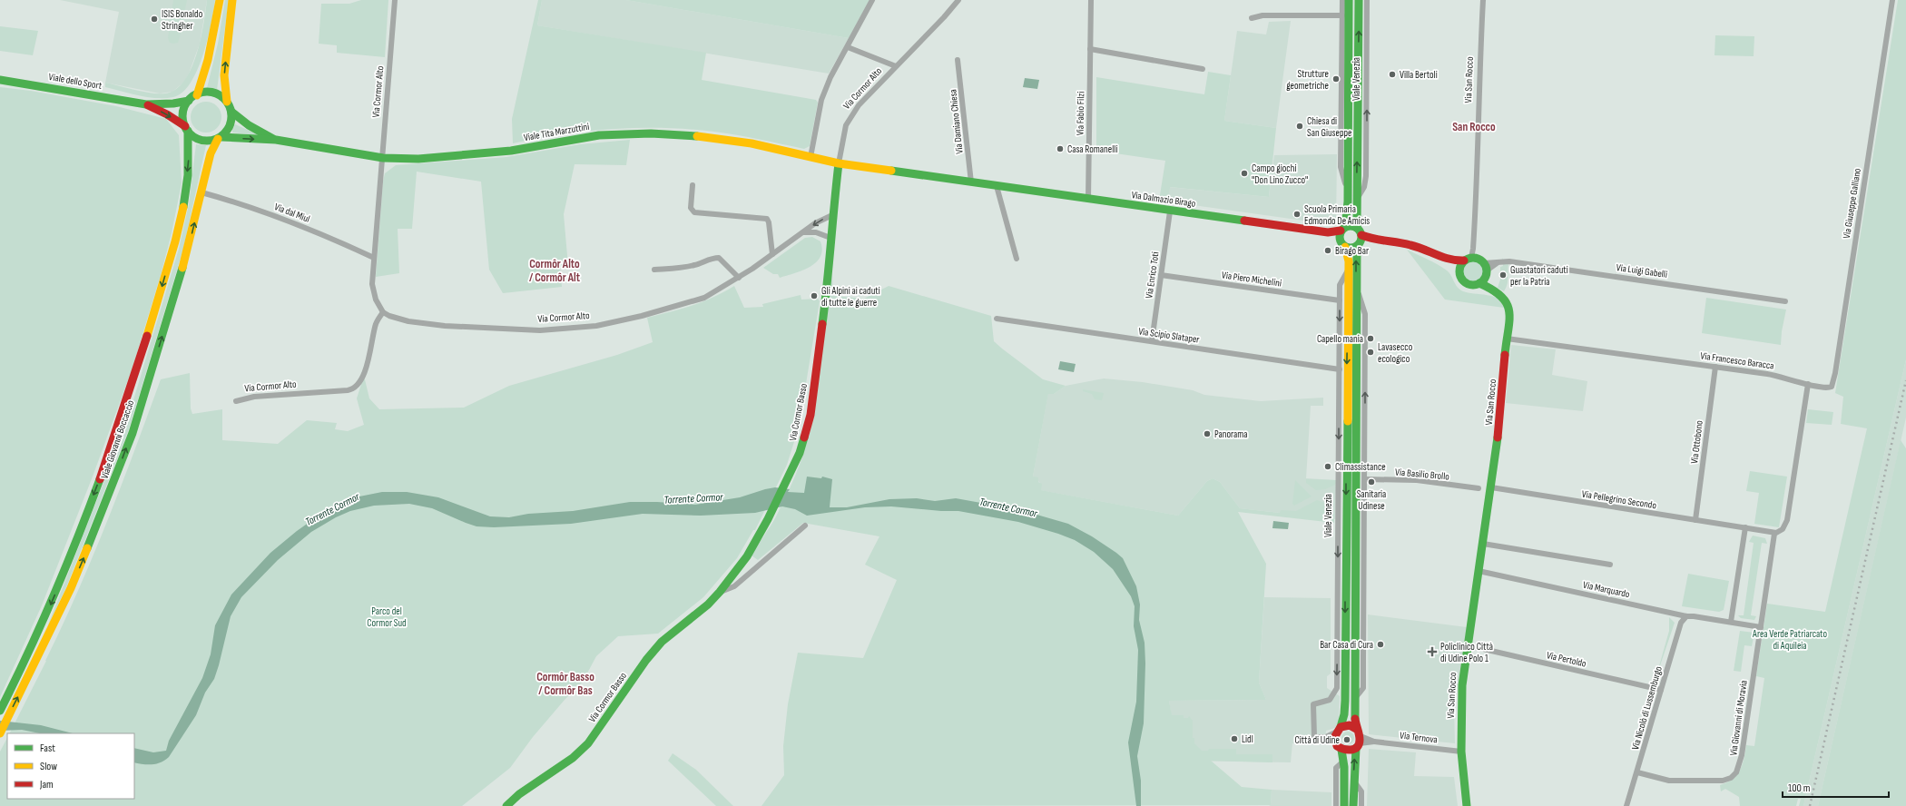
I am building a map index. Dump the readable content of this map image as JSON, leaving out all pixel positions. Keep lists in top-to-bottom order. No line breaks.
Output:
{"streets":{"main road":["Viale Venezia","Via San Rocco","Viale dello Sport","Via Cormor Alto","Viale Tita Marzuttini","Via Dalmazio Birago","Via Cormor Basso","Viale Giovanni Boccaccio"],"street":["Via Fabio Filzi","Via Damiano Chiesa","Via Giuseppe Galliano","Via dal Miul","Via Luigi Gabelli","Via Enrico Toti","Via Piero Michelini","Via Scipio Slataper","Via Francesco Baracca","Via Ottobono","Via Basilio Brollo","Via Pellegrino Secondo","Via Marquardo","Via Pertoldo","Via Nicolò di Lussemburgo","Via Giovanni di Moravia","Via Ternova"]},"crossings":[["Viale Venezia","Via Dalmazio Birago"],["Viale Venezia","Via Piero Michelini"],["Viale Venezia","Via Scipio Slataper"],["Viale Venezia","Via Ternova"],["Via San Rocco","Via Luigi Gabelli"],["Via San Rocco","Via Francesco Baracca"],["Via San Rocco","Via Pellegrino Secondo"],["Via San Rocco","Via Marquardo"],["Via San Rocco","Via Pertoldo"],["Via San Rocco","Via Ternova"],["Viale dello Sport","Viale Tita Marzuttini"],["Viale dello Sport","Viale Giovanni Boccaccio"],["Via Cormor Alto","Viale Tita Marzuttini"],["Via Cormor Alto","Via Dalmazio Birago"],["Via Cormor Alto","Via dal Miul"],["Via Cormor Alto","Via Cormor Basso"],["Via Fabio Filzi","Via Dalmazio Birago"],["Via Damiano Chiesa","Via Dalmazio Birago"],["Viale Tita Marzuttini","Via Dalmazio Birago"],["Viale Tita Marzuttini","Viale Giovanni Boccaccio"],["Via Dalmazio Birago","Via Enrico Toti"],["Via Giuseppe Galliano","Via Francesco Baracca"],["Via dal Miul","Viale Giovanni Boccaccio"],["Via Enrico Toti","Via Piero Michelini"],["Via Enrico Toti","Via Scipio Slataper"],["Via Francesco Baracca","Via Ottobono"],["Via Ottobono","Via Pellegrino Secondo"],["Via Marquardo","Via Nicolò di Lussemburgo"],["Via Pertoldo","Via Nicolò di Lussemburgo"],["Via Nicolò di Lussemburgo","Via Giovanni di Moravia"]],"districts":["San Rocco","Cormôr Alto / Cormôr Alt","Cormôr Basso / Cormôr Bas"],"water":["Torrente Cormor"],"parks":["Parco del Cormor Sud","Area Verde Patriarcato di Aquileia"],"places":{"other":["ISIS Bonaldo Stringher","Villa Bertoli","Strutture geometriche","Chiesa di San Giuseppe","Casa Romanelli","Campo giochi \"Don Lino Zucco\"","Scuola Primaria Edmondo De Amicis","Birago Bar","Guastatori caduti per la Patria","Gli Alpini ai caduti di tutte le guerre","Capello mania","Lavasecco ecologico","Panorama","Climassistance","Sanitaria Udinese","Bar Casa di Cura","Lidl","Città di Udine"],"health":["Policlinico Città di Udine Polo 1"]},"legend":["Fast","Slow","Jam"],"scale_bar":"100 m"}
